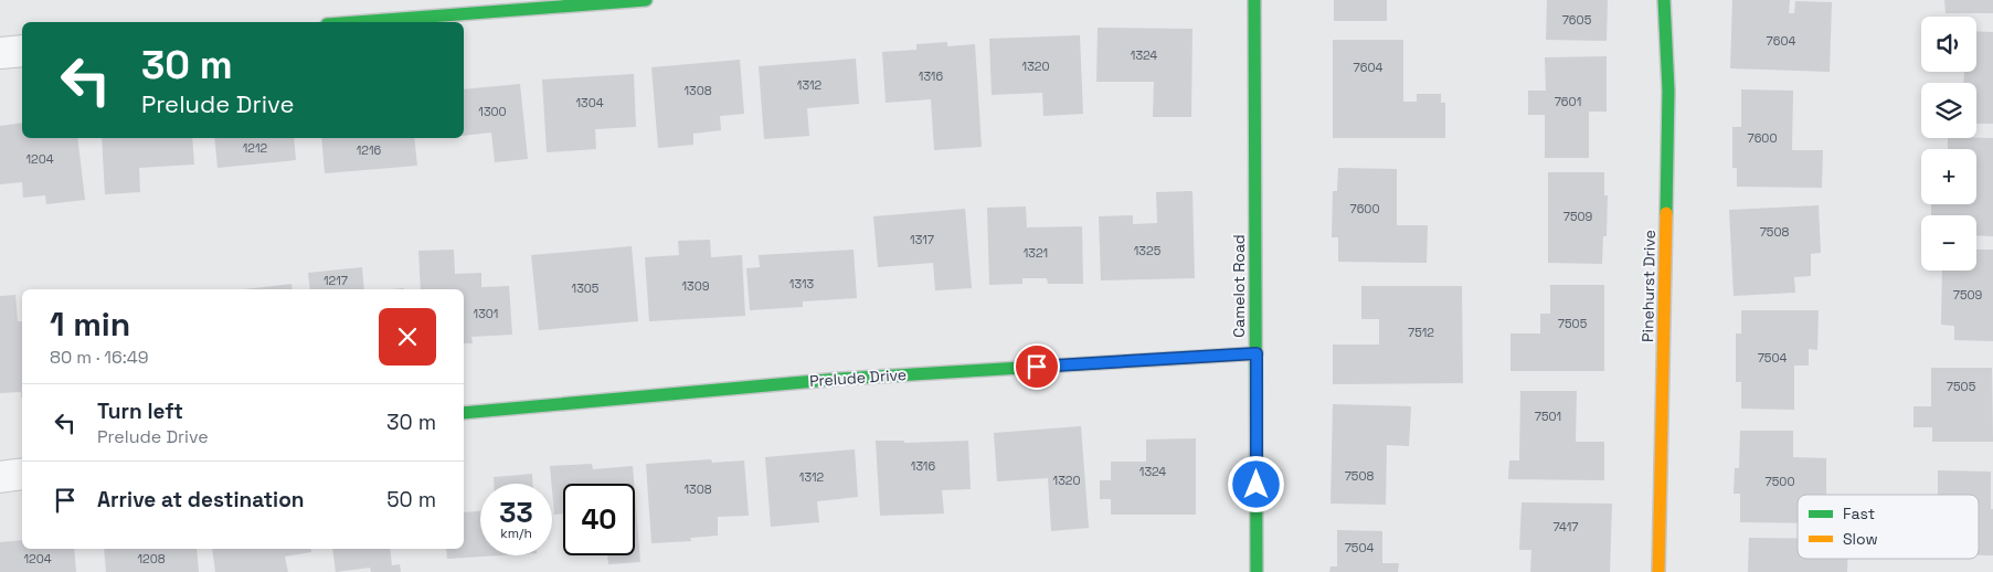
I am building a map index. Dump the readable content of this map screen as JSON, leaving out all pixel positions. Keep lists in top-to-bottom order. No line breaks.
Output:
{"streets":{"street":["Camelot Road","Pinehurst Drive","Prelude Drive"]},"crossings":[["Camelot Road","Prelude Drive"]],"house_numbers":["7605","7604","1324","1320","7604","1316","1312","1308","7601","1304","1300","7600","1212","1216","1204","7600","7509","7508","1317","1325","1321","1217","1313","1309","1305","7509","1301","7505","7512","7504","7505","7501","1316","1324","7508","1312","1320","7500","1308","7417","7504","1204","1208"],"legend":["Fast","Slow"],"page":{"map_buttons":["+","−"],"turn":["30 m","Prelude Drive"],"heading":["1 min","80 m · 16:49"],"list":[{"name":"Turn left","note":"Prelude Drive","value":"30 m"},{"name":"Arrive at destination","value":"50 m"}],"speed":"33 km/h","limit":"40"}}
